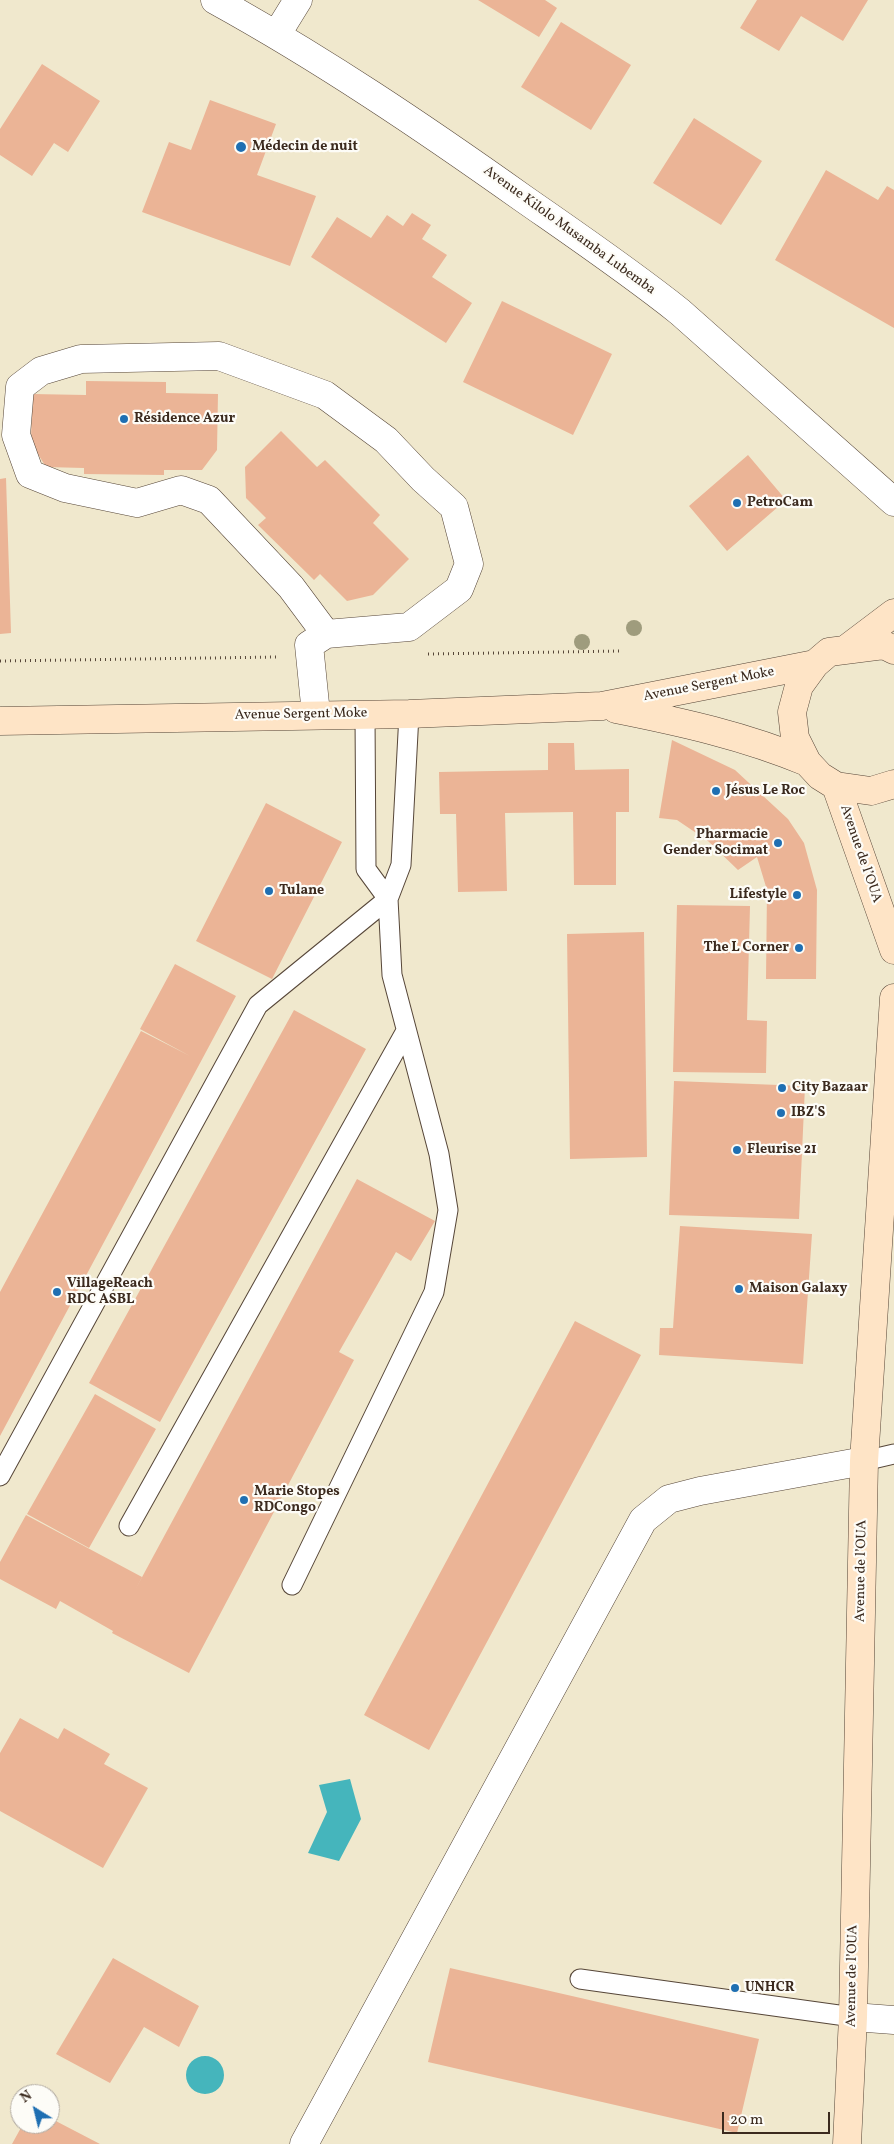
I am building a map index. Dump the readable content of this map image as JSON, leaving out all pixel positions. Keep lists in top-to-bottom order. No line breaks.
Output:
{"streets":{"main road":["Avenue Sergent Moke","Avenue de l’OUA"],"street":["Avenue Kilolo Musamba Lubemba"]},"places":["Médecin de nuit","Résidence Azur","PetroCam","Jésus Le Roc","Pharmacie Gender Socimat","Tulane","Lifestyle","The L Corner","City Bazaar","IBZ'S","Fleurise 21","Maison Galaxy","VillageReach RDC ASBL","Marie Stopes RDCongo","UNHCR"],"scale_bar":"20 m","north":"top left"}
